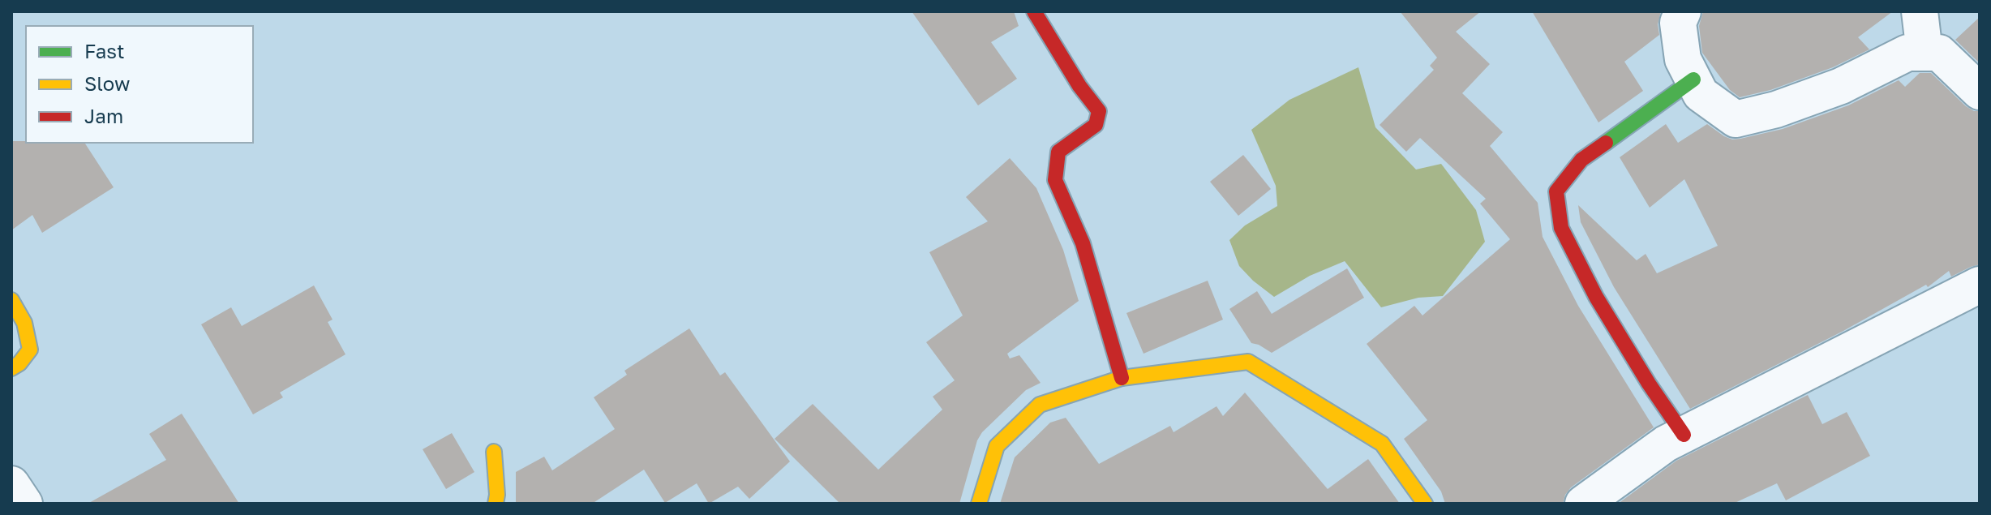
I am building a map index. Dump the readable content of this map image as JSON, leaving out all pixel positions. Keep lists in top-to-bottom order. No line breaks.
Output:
{"legend":["Fast","Slow","Jam"]}
